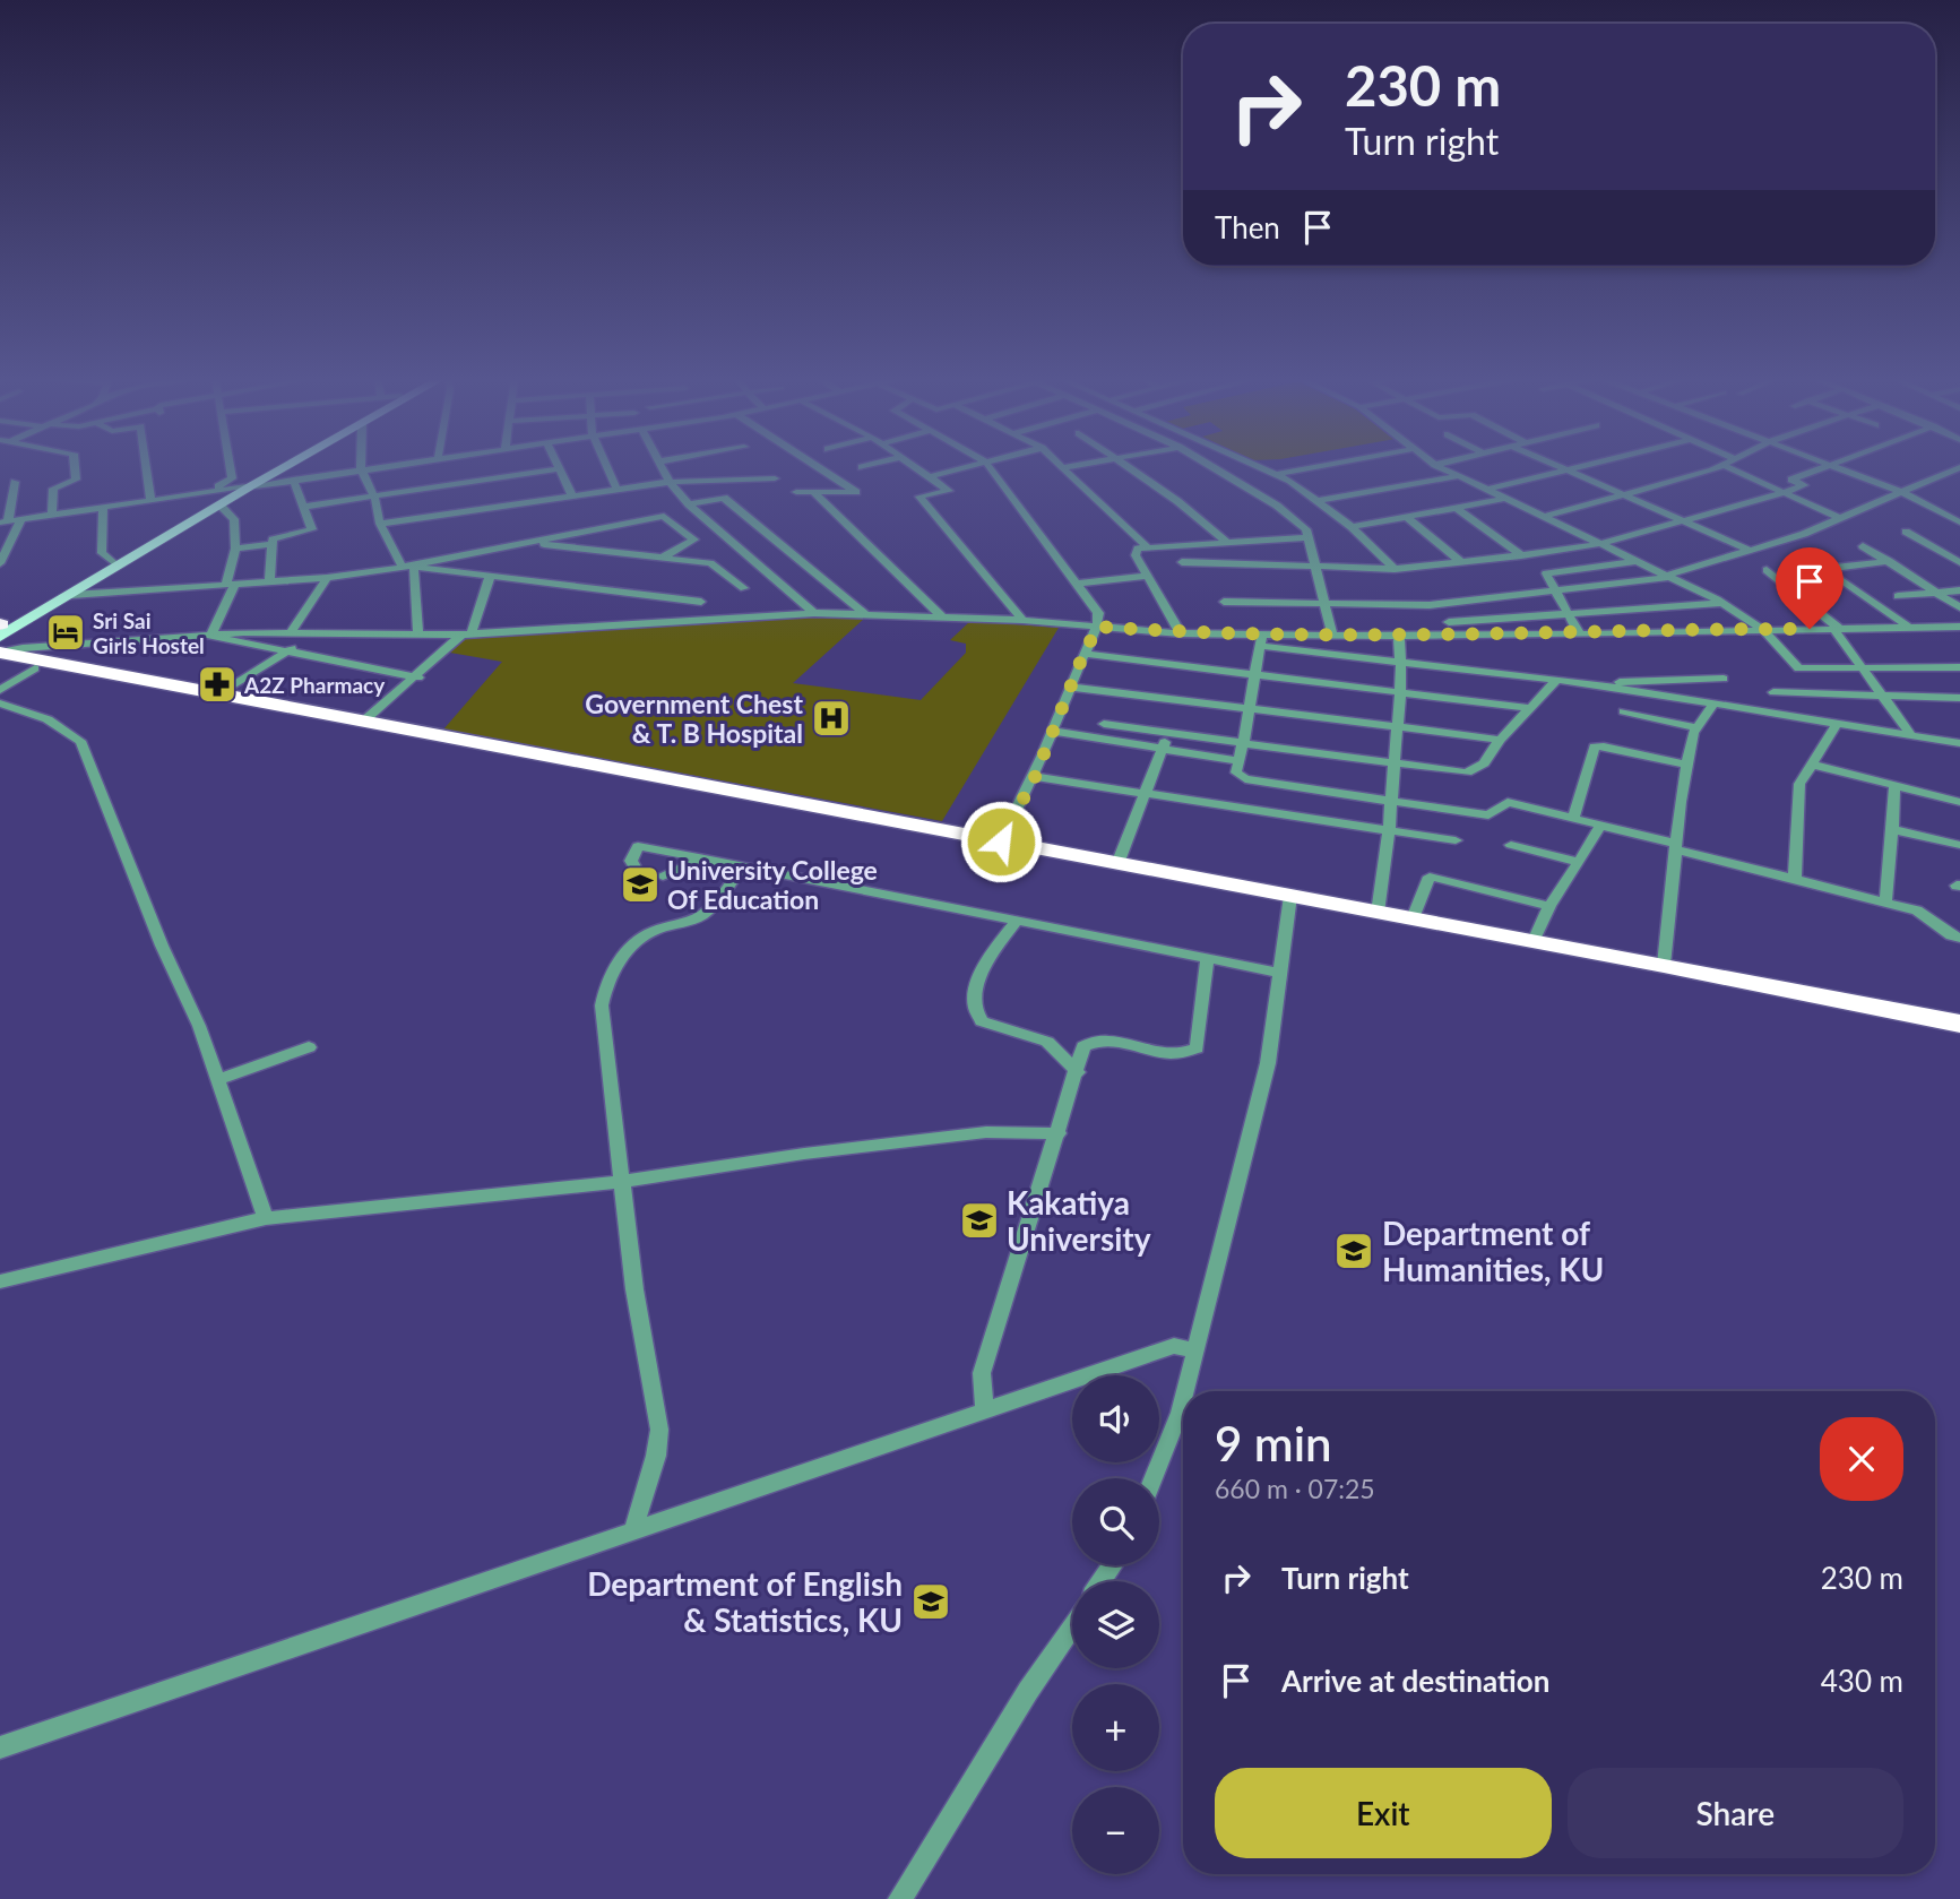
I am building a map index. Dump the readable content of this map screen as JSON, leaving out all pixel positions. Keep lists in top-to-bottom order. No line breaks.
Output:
{"places":{"hotel":["Sri Sai Girls Hostel"],"pharmacy":["A2Z Pharmacy"],"hospital":["Government Chest & T. B Hospital"],"school or university":["University College Of Education","Kakatiya University","Department of Humanities, KU","Department of English & Statistics, KU"]},"page":{"turn":["230 m","Turn right"],"then":"Then","map_buttons":["+","−"],"heading":["9 min","660 m · 07:25"],"list":[{"name":"Turn right","value":"230 m"},{"name":"Arrive at destination","value":"430 m"}],"buttons":["Exit","Share"]}}
